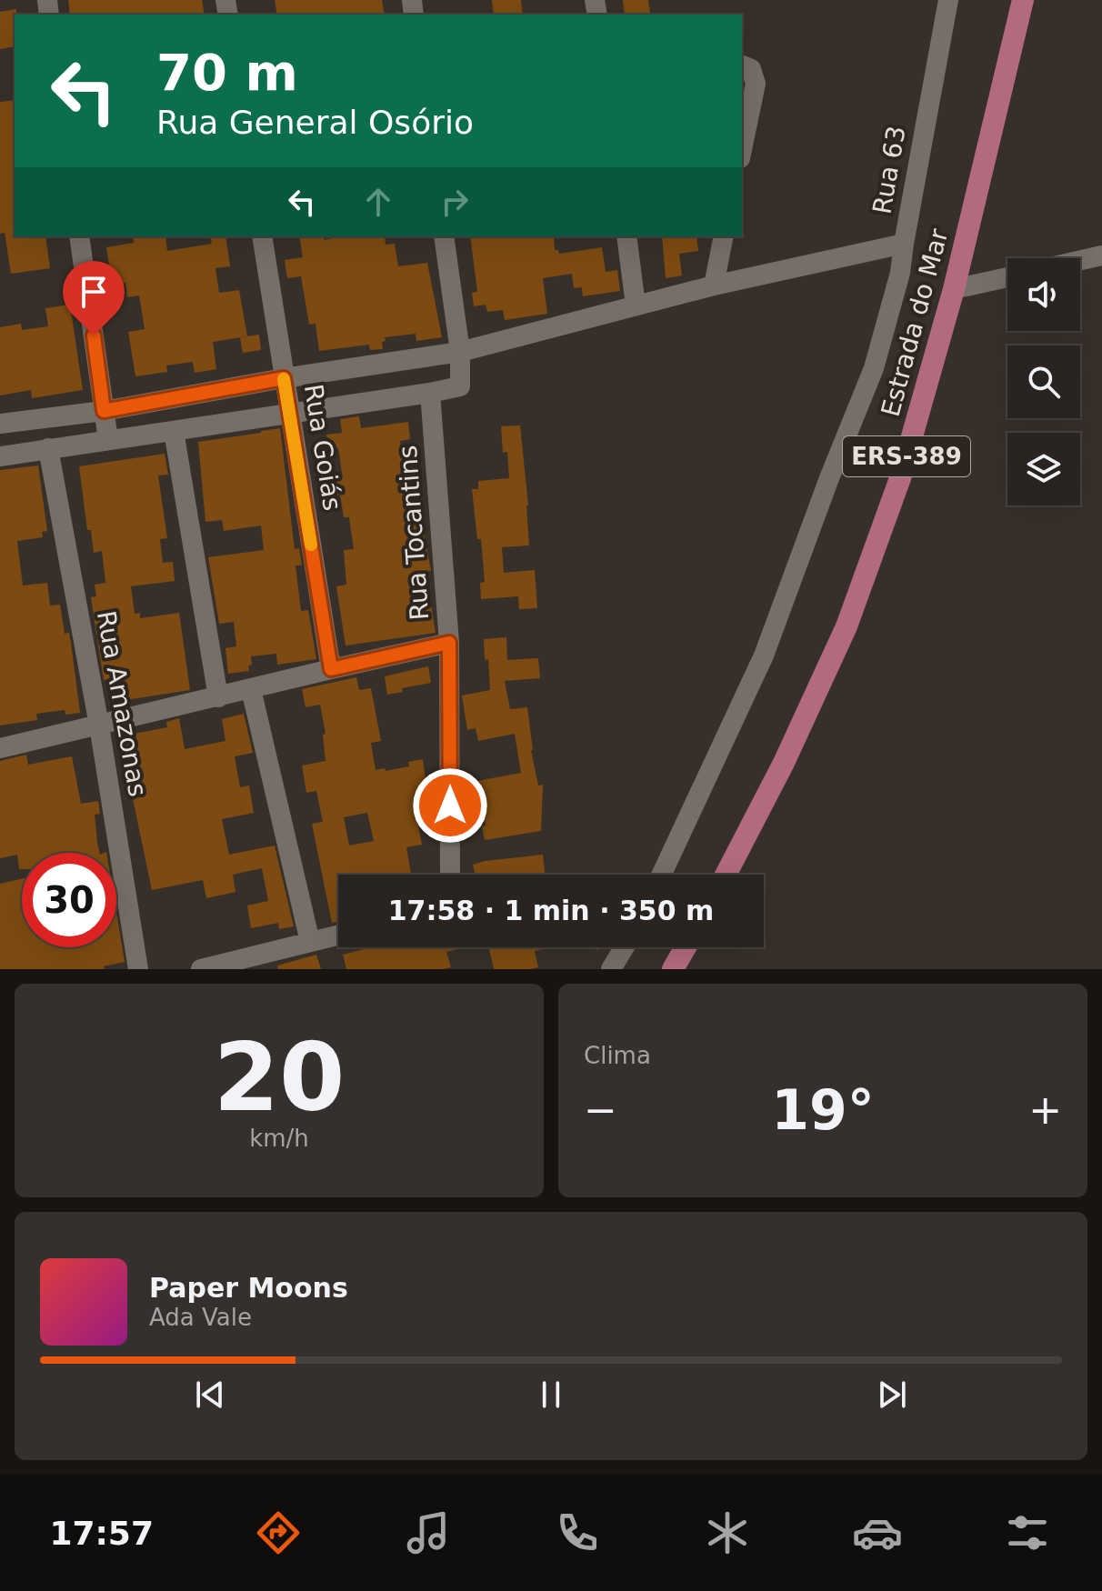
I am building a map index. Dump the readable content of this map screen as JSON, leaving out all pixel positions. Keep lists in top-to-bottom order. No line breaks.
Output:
{"streets":{"main road":["Estrada do Mar","ERS-389"],"street":["Rua 63","Rua Goiás","Rua Tocantins","Rua Amazonas"]},"crossings":[["Rua 63","Rua Goiás"]],"page":{"turn":["70 m","Rua General Osório"],"limit":"30","trip":"17:58 · 1 min · 350 m","tile":[["20","km/h"],"Clima"],"heat":["−","19°","+"],"song":["Paper Moons","Ada Vale"],"tabs":"17:57"}}
